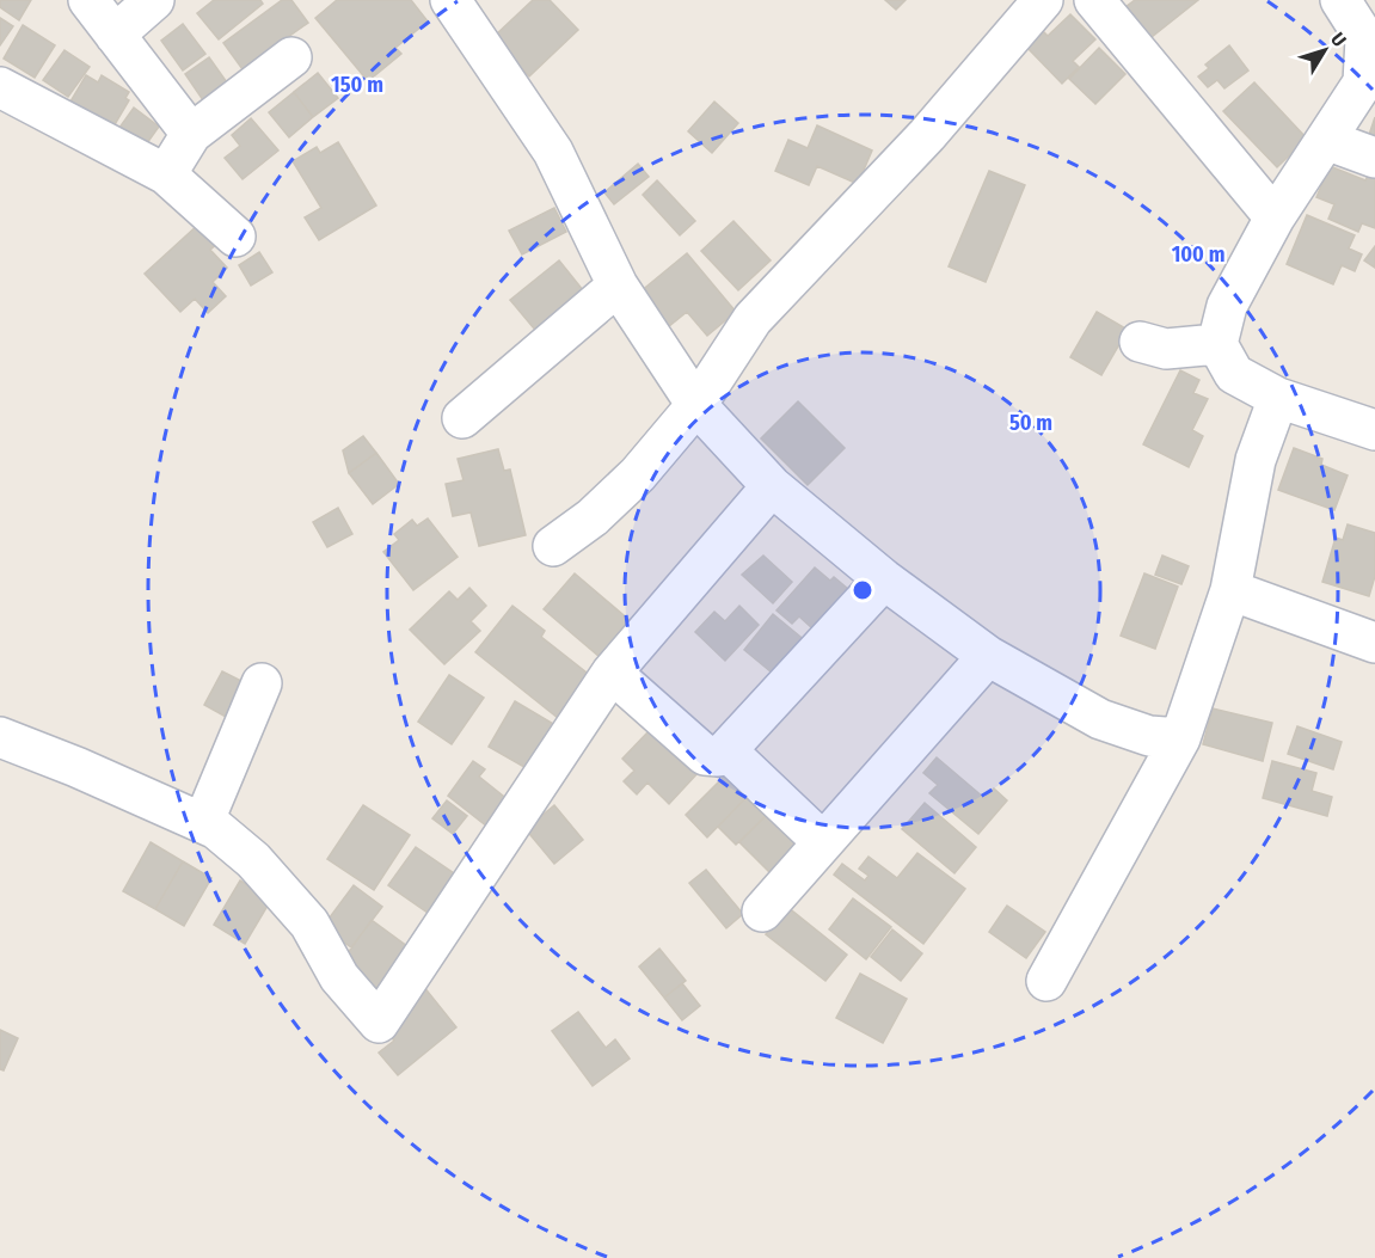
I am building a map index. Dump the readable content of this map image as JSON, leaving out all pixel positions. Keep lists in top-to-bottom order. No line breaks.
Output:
{"north":"top right","rings":["150 m","100 m","50 m"]}
